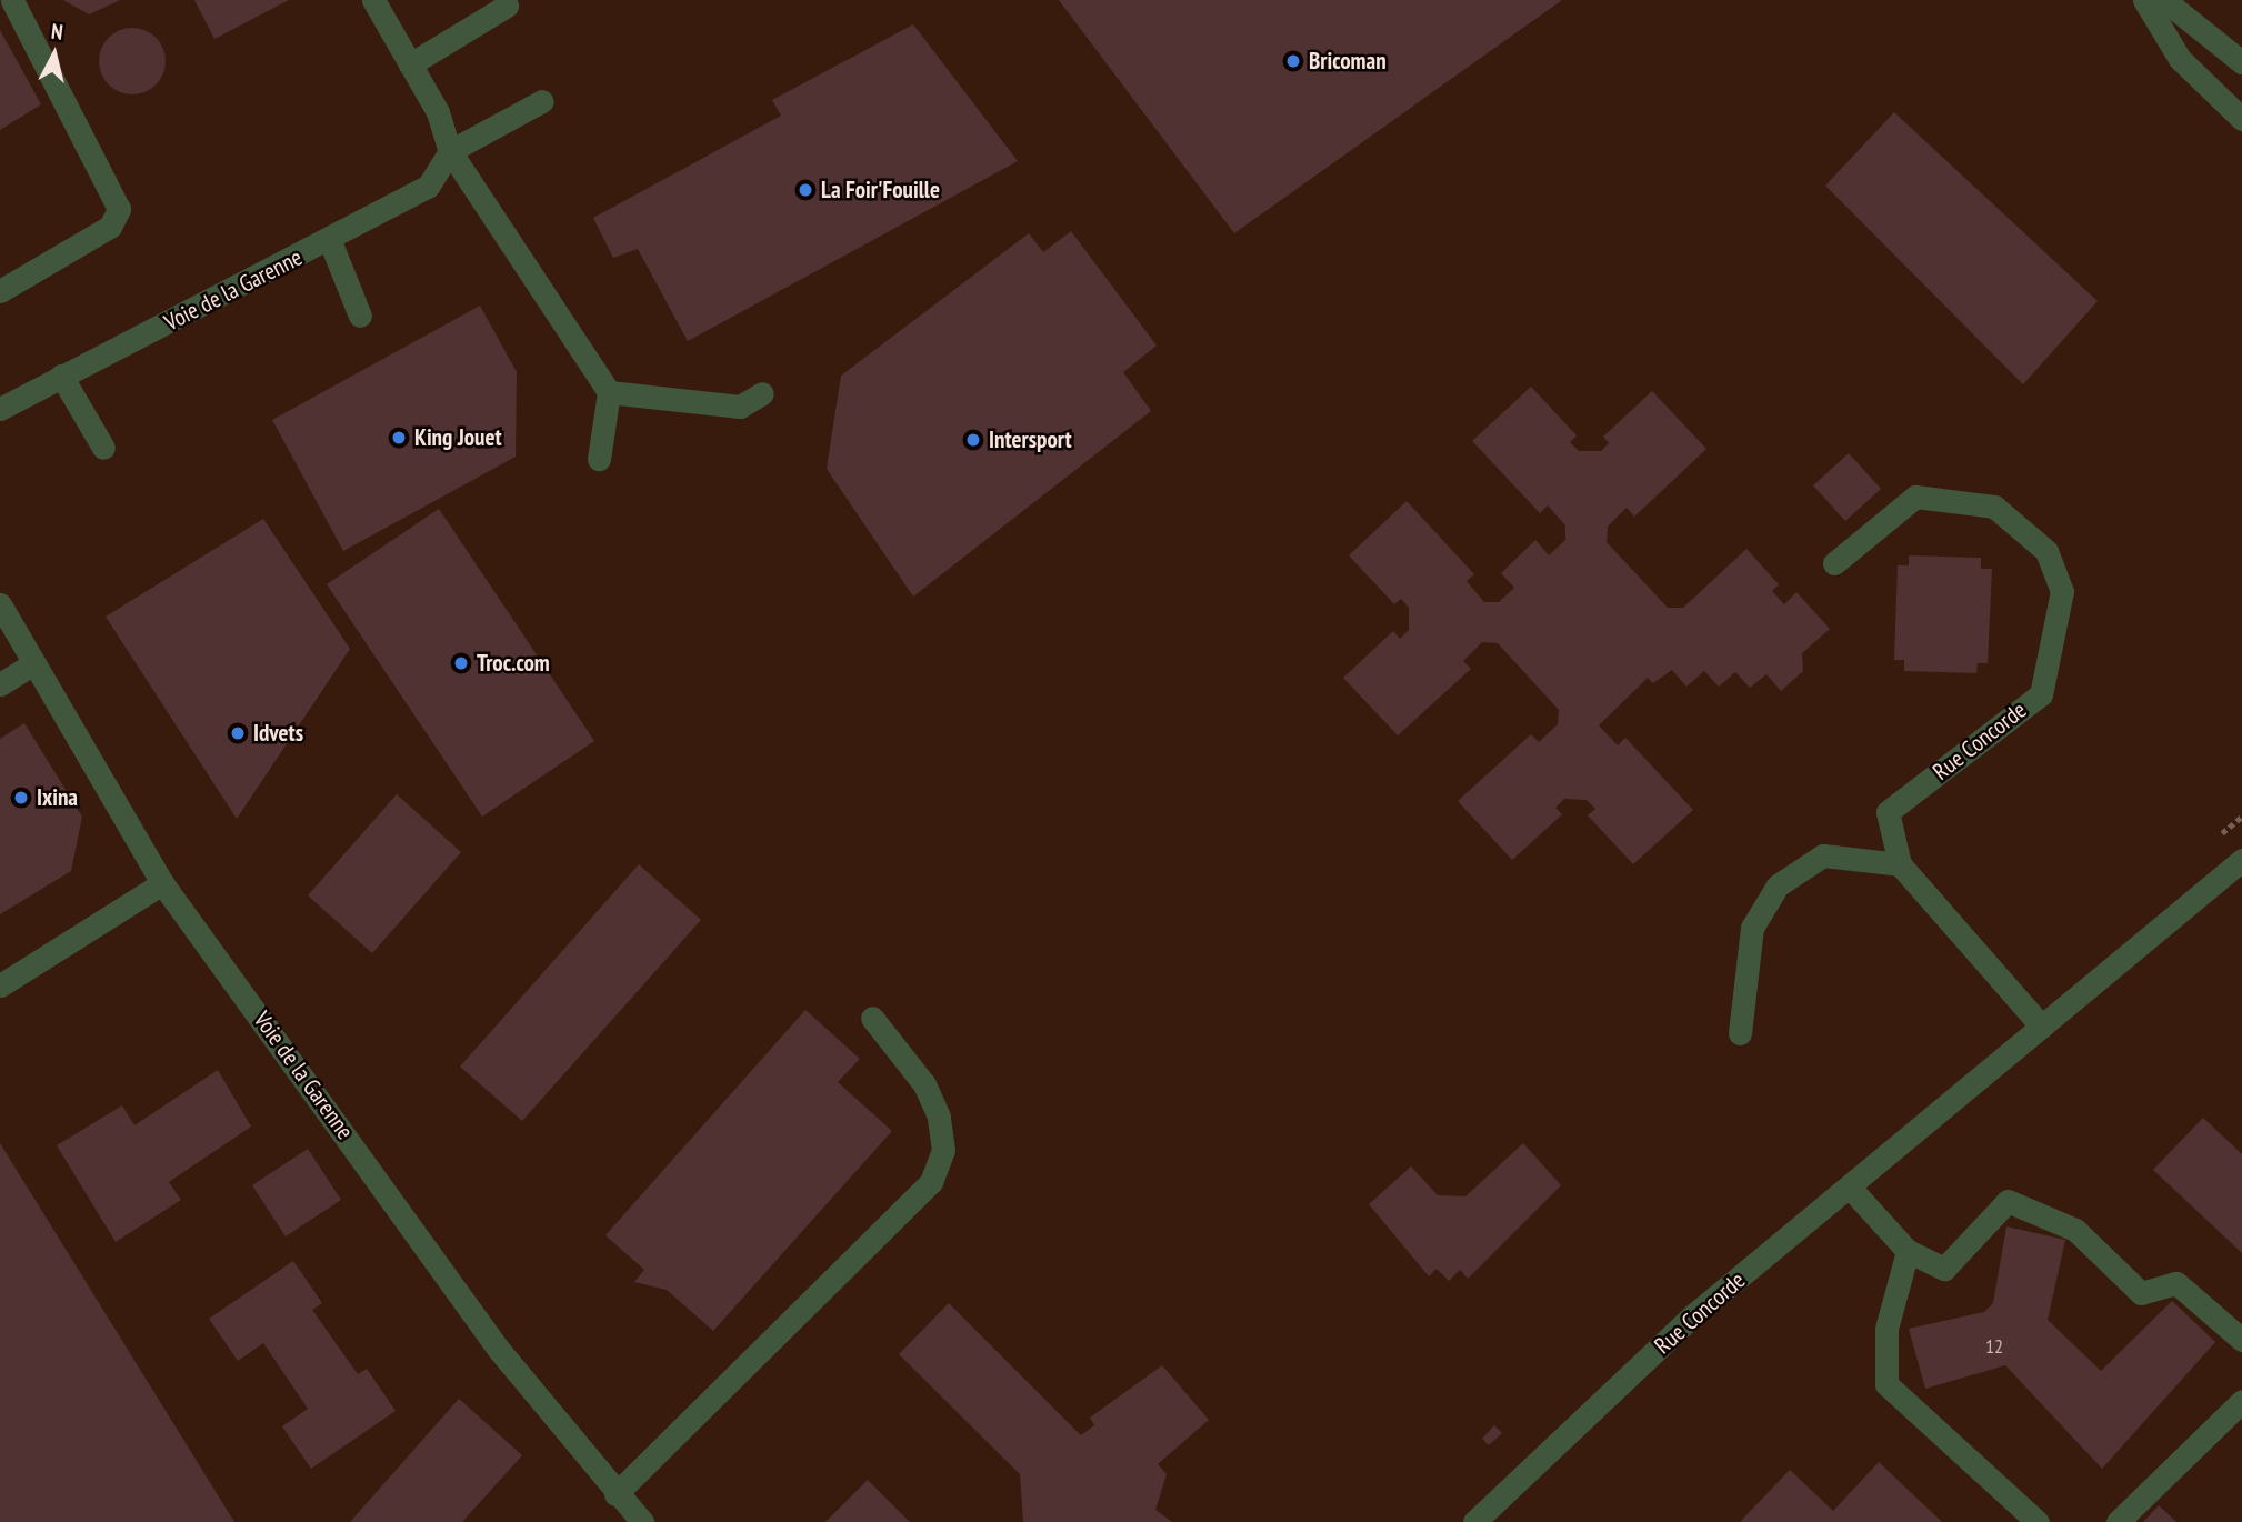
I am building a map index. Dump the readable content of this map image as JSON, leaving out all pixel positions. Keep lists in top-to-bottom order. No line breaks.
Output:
{"streets":{"street":["Voie de la Garenne","Rue Concorde"]},"places":["Bricoman","La Foir'Fouille","King Jouet","Intersport","Troc.com","Idvets","Ixina"],"house_numbers":["12"],"north":"top"}
